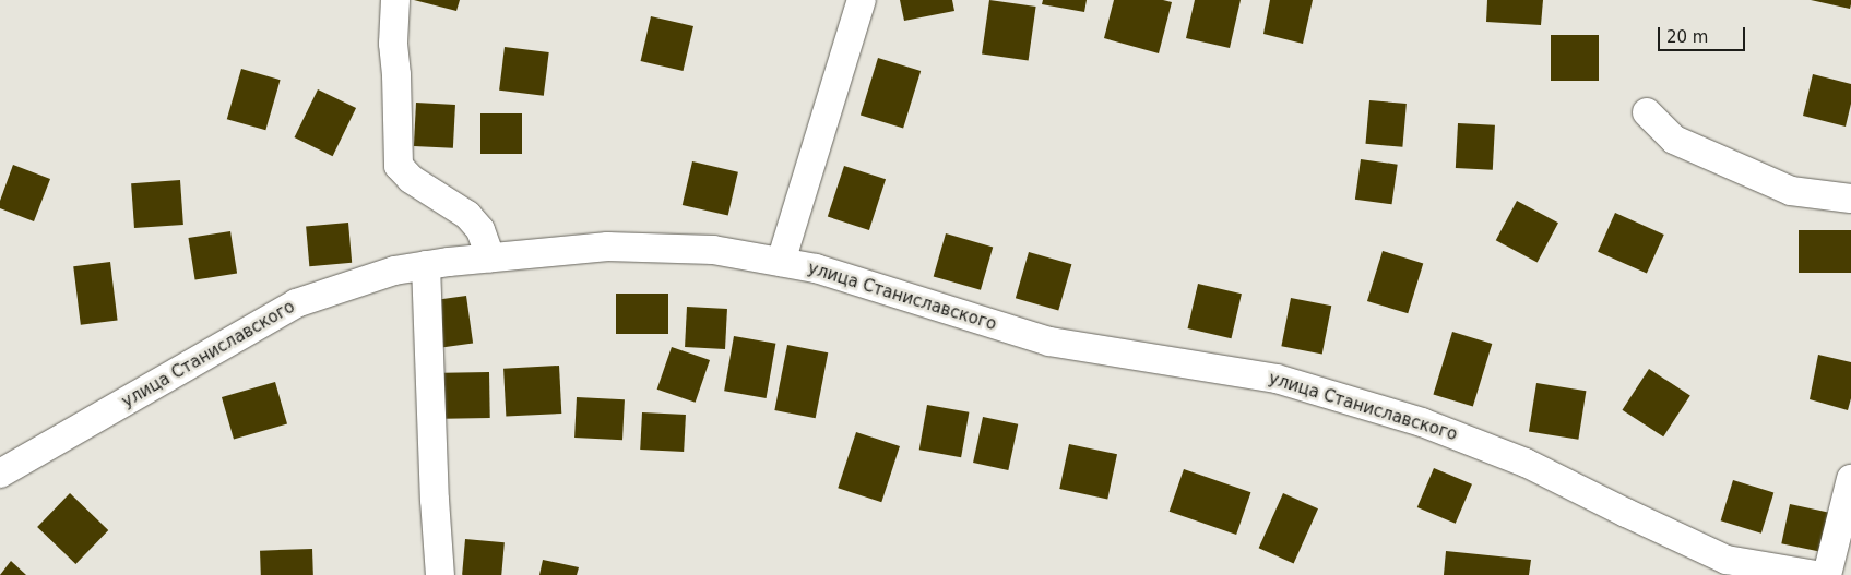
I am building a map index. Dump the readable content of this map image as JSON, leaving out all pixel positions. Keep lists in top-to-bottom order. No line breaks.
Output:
{"streets":{"street":["улица Станиславского"]},"scale_bar":"20 m"}
